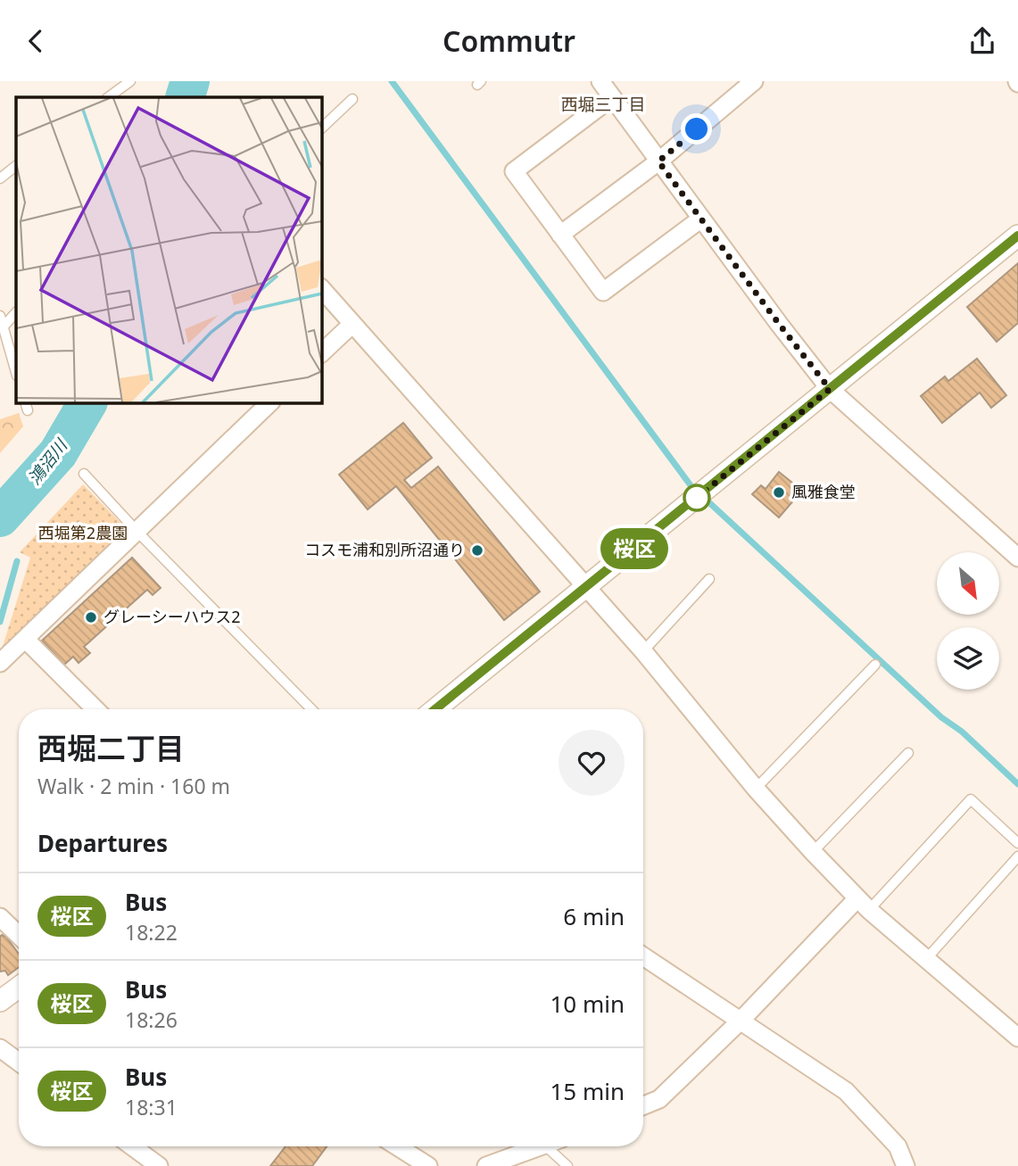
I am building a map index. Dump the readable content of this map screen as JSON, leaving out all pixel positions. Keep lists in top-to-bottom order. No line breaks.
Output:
{"districts":["西堀三丁目"],"water":["鴻沼川"],"parks":["西堀第2農園"],"places":["風雅食堂","コスモ浦和別所沼通り","グレーシーハウス2"],"lines":["bus line 桜区"],"north":"bottom right","page":{"header":"Commutr","on_map":"桜区","heading":[["西堀二丁目","Walk · 2 min · 160 m"],"Departures"],"list":[{"mark":"桜区","name":"Bus","note":"18:22","value":"6 min"},{"mark":"桜区","name":"Bus","note":"18:26","value":"10 min"},{"mark":"桜区","name":"Bus","note":"18:31","value":"15 min"}]}}
